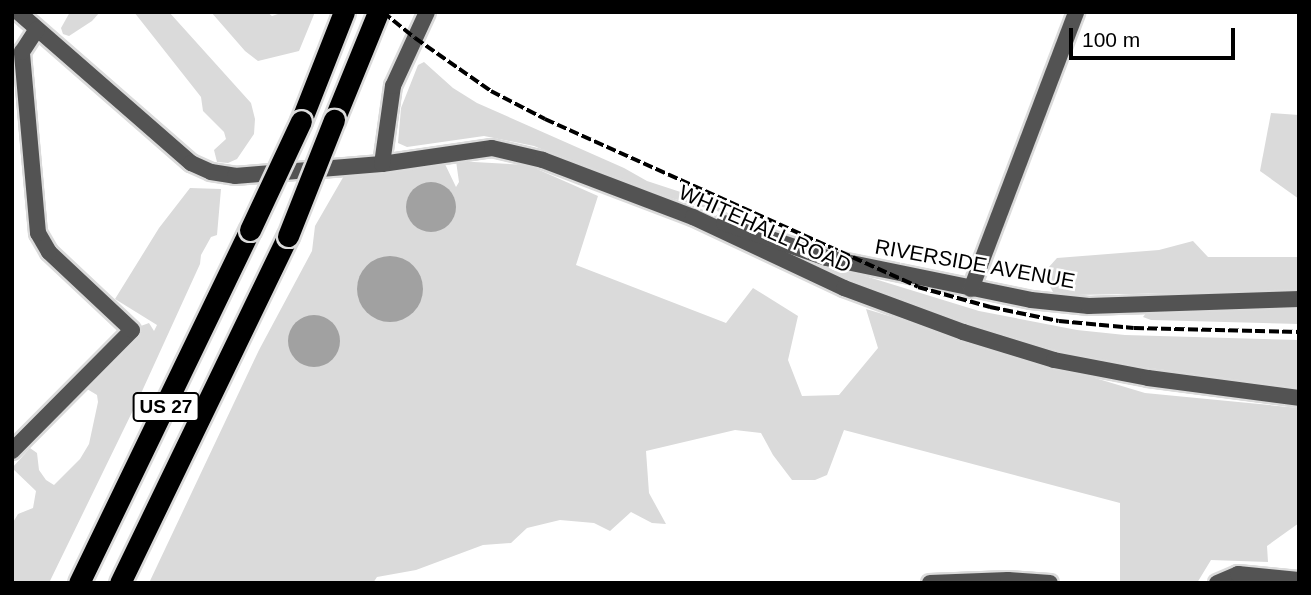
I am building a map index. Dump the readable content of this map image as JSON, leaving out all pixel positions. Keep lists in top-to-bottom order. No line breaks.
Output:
{"streets":{"highway":["US 27"],"street":["WHITEHALL ROAD","RIVERSIDE AVENUE"]},"crossings":[["WHITEHALL ROAD","RIVERSIDE AVENUE"]],"scale_bar":"100 m"}
